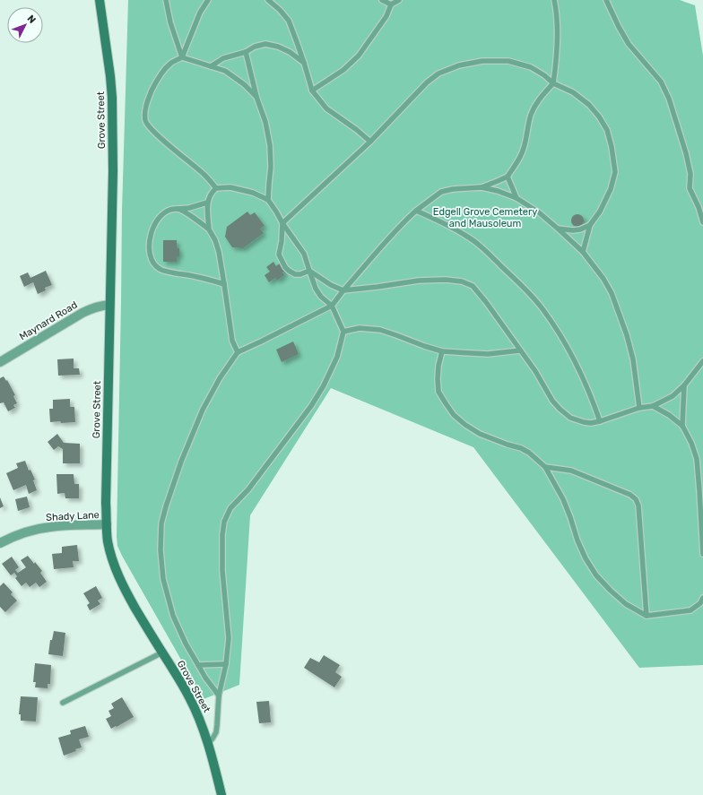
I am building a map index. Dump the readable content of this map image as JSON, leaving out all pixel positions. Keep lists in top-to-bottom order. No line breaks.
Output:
{"streets":{"street":["Grove Street","Maynard Road","Shady Lane"]},"crossings":[["Grove Street","Maynard Road"],["Grove Street","Shady Lane"]],"parks":["Edgell Grove Cemetery and Mausoleum"],"north":"top right"}
